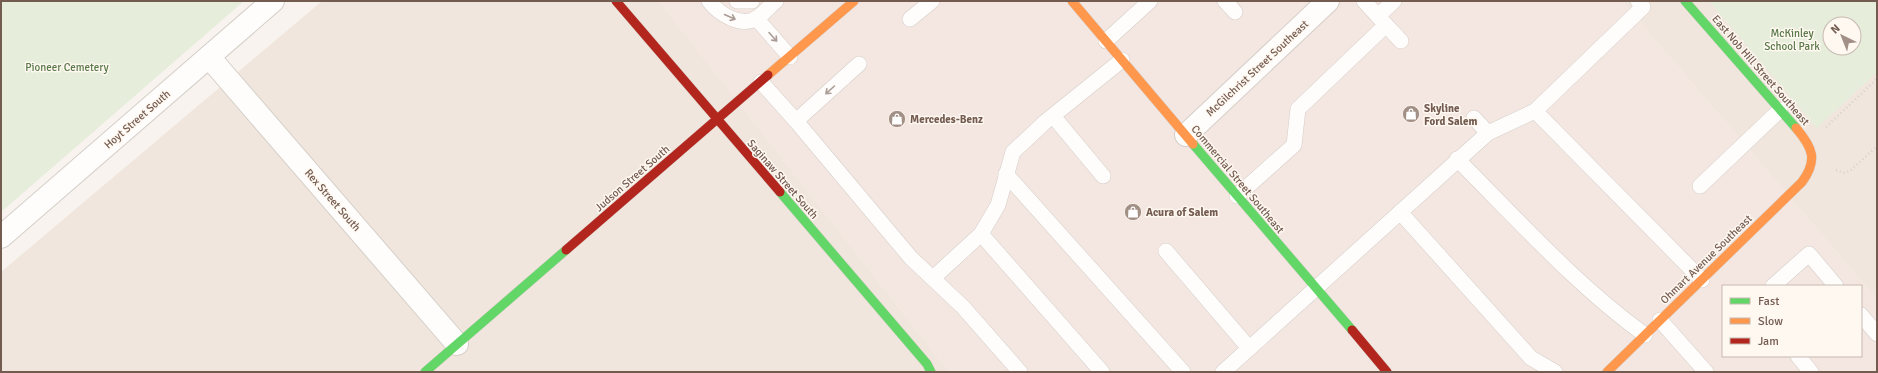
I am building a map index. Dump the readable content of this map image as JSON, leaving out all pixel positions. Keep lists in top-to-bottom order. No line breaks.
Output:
{"streets":{"street":["McGilchrist Street Southeast","East Nob Hill Street Southeast","Hoyt Street South","Judson Street South","Saginaw Street South","Commercial Street Southeast","Rex Street South","Ohmart Avenue Southeast"]},"crossings":[["McGilchrist Street Southeast","Commercial Street Southeast"],["East Nob Hill Street Southeast","Ohmart Avenue Southeast"],["Hoyt Street South","Rex Street South"],["Judson Street South","Saginaw Street South"],["Judson Street South","Rex Street South"]],"parks":["McKinley School Park","Pioneer Cemetery"],"places":{"shop":["Skyline Ford Salem","Mercedes-Benz","Acura of Salem"]},"legend":["Fast","Slow","Jam"],"north":"top left"}
